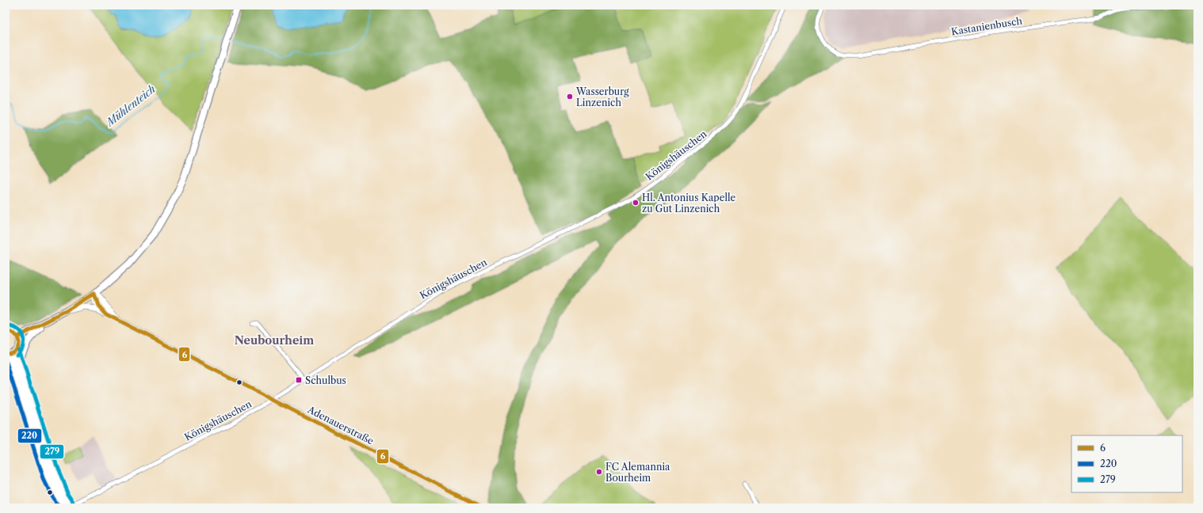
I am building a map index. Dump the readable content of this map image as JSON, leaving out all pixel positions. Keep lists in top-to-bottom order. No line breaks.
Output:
{"streets":{"street":["Kastanienbusch","Königshäuschen","Adenauerstraße"]},"crossings":[["Königshäuschen","Adenauerstraße"]],"districts":["Neubourheim"],"water":["Mühlenteich"],"places":{"other":["Wasserburg Linzenich","Hl. Antonius Kapelle zu Gut Linzenich","FC Alemannia Bourheim"],"transit":["Schulbus"]},"lines":["transit line 6","transit line 279","transit line 220"],"legend":["6","220","279"]}
